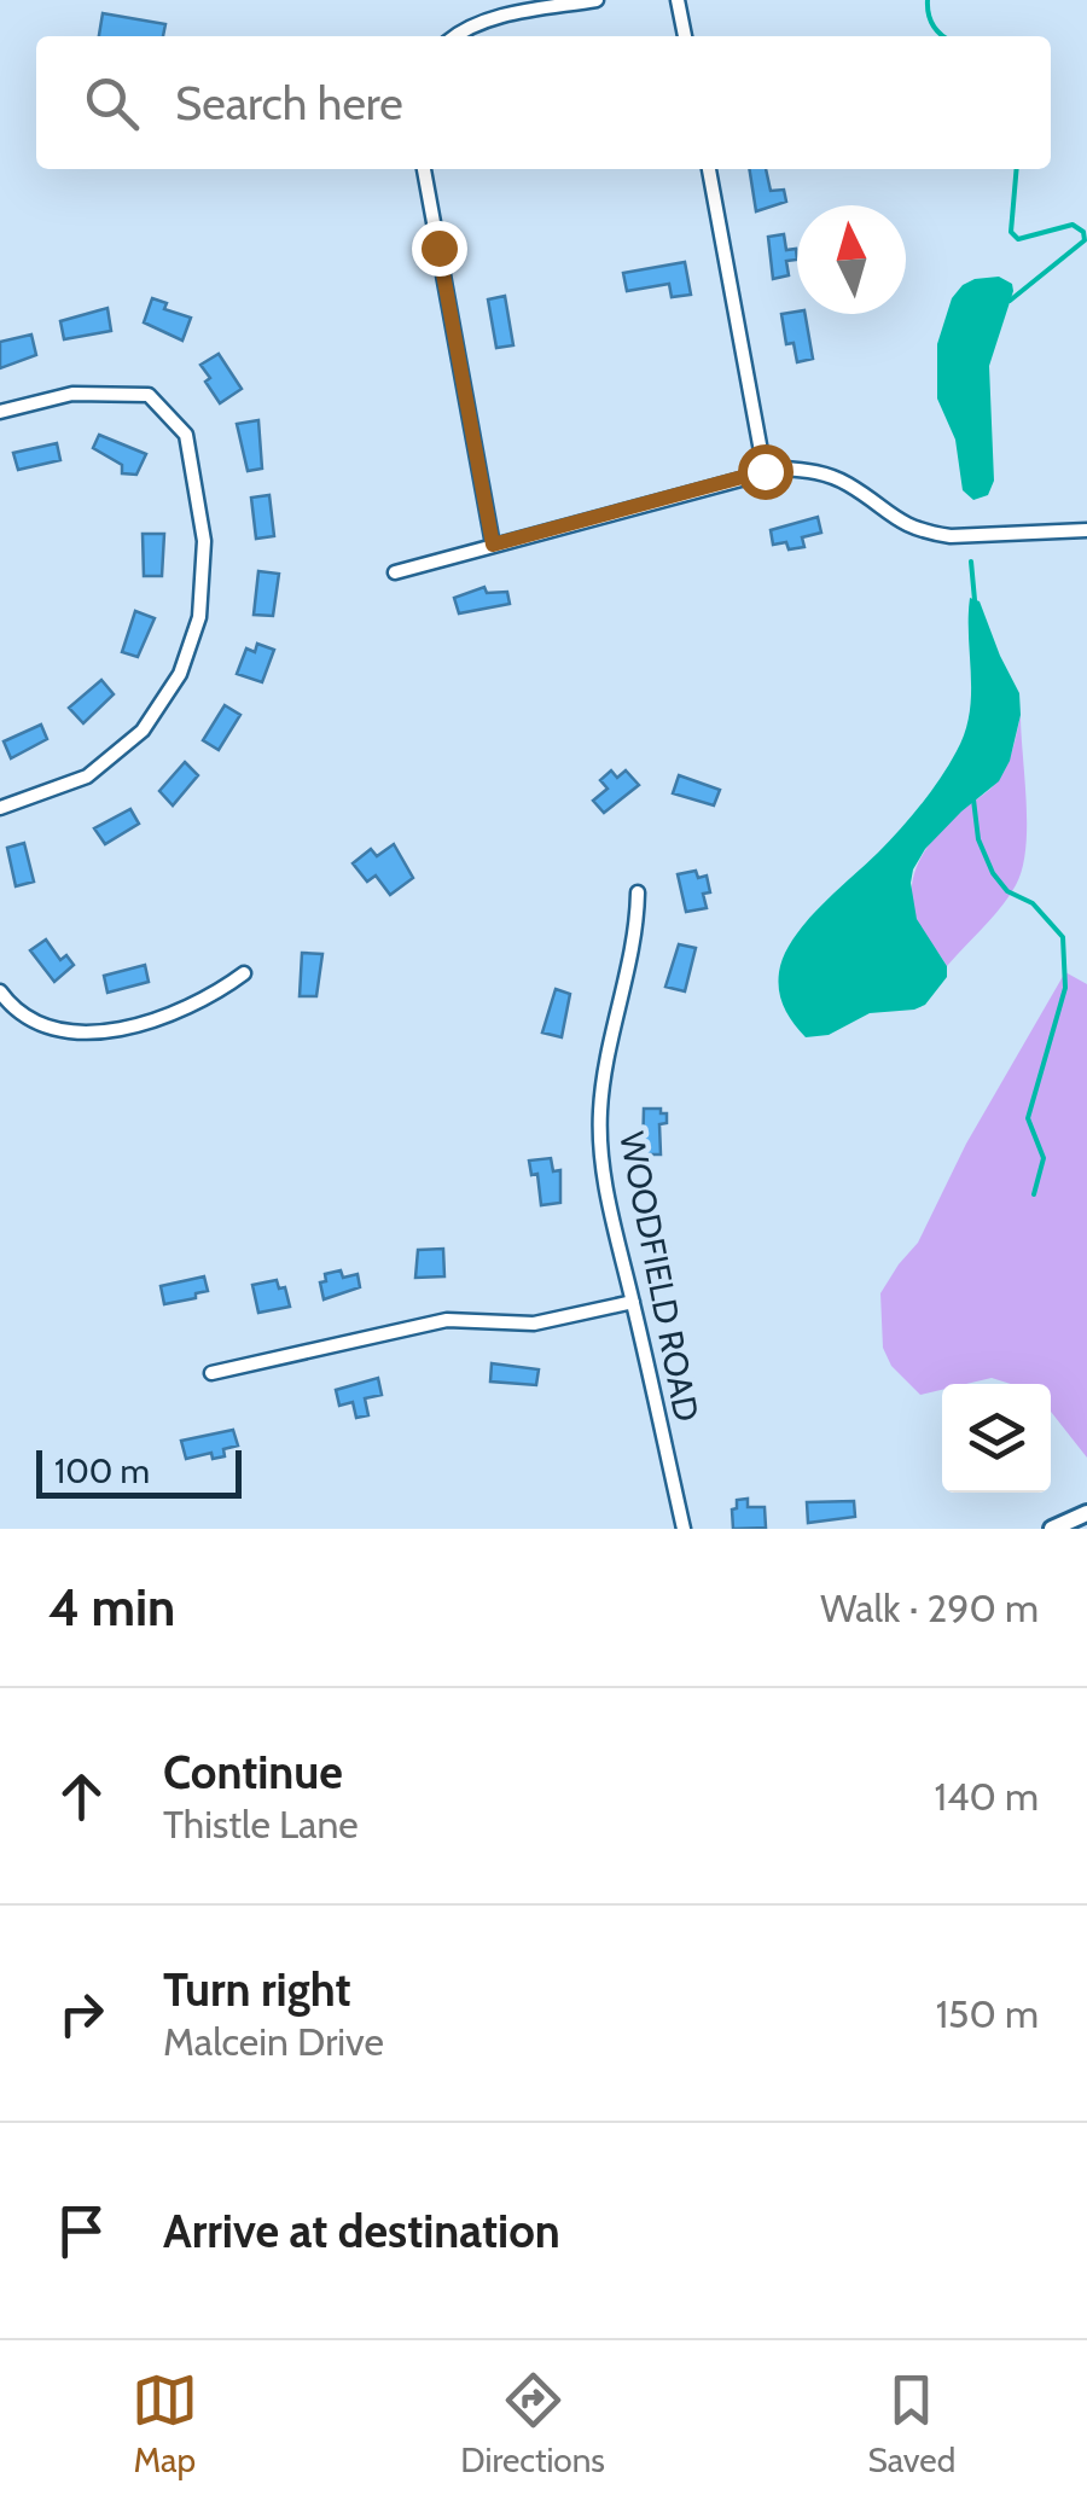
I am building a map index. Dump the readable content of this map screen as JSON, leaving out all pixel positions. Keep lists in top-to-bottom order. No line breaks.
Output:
{"streets":{"street":["WOODFIELD ROAD"]},"scale_bar":"100 m","north":"top","page":{"search":"Search here","scale":"100 m","heading":["4 min","Walk · 290 m"],"list":[["Continue","Thistle Lane","140 m"],["Turn right","Malcein Drive","150 m"],"Arrive at destination"],"nav":["Map","Directions","Saved"]}}
